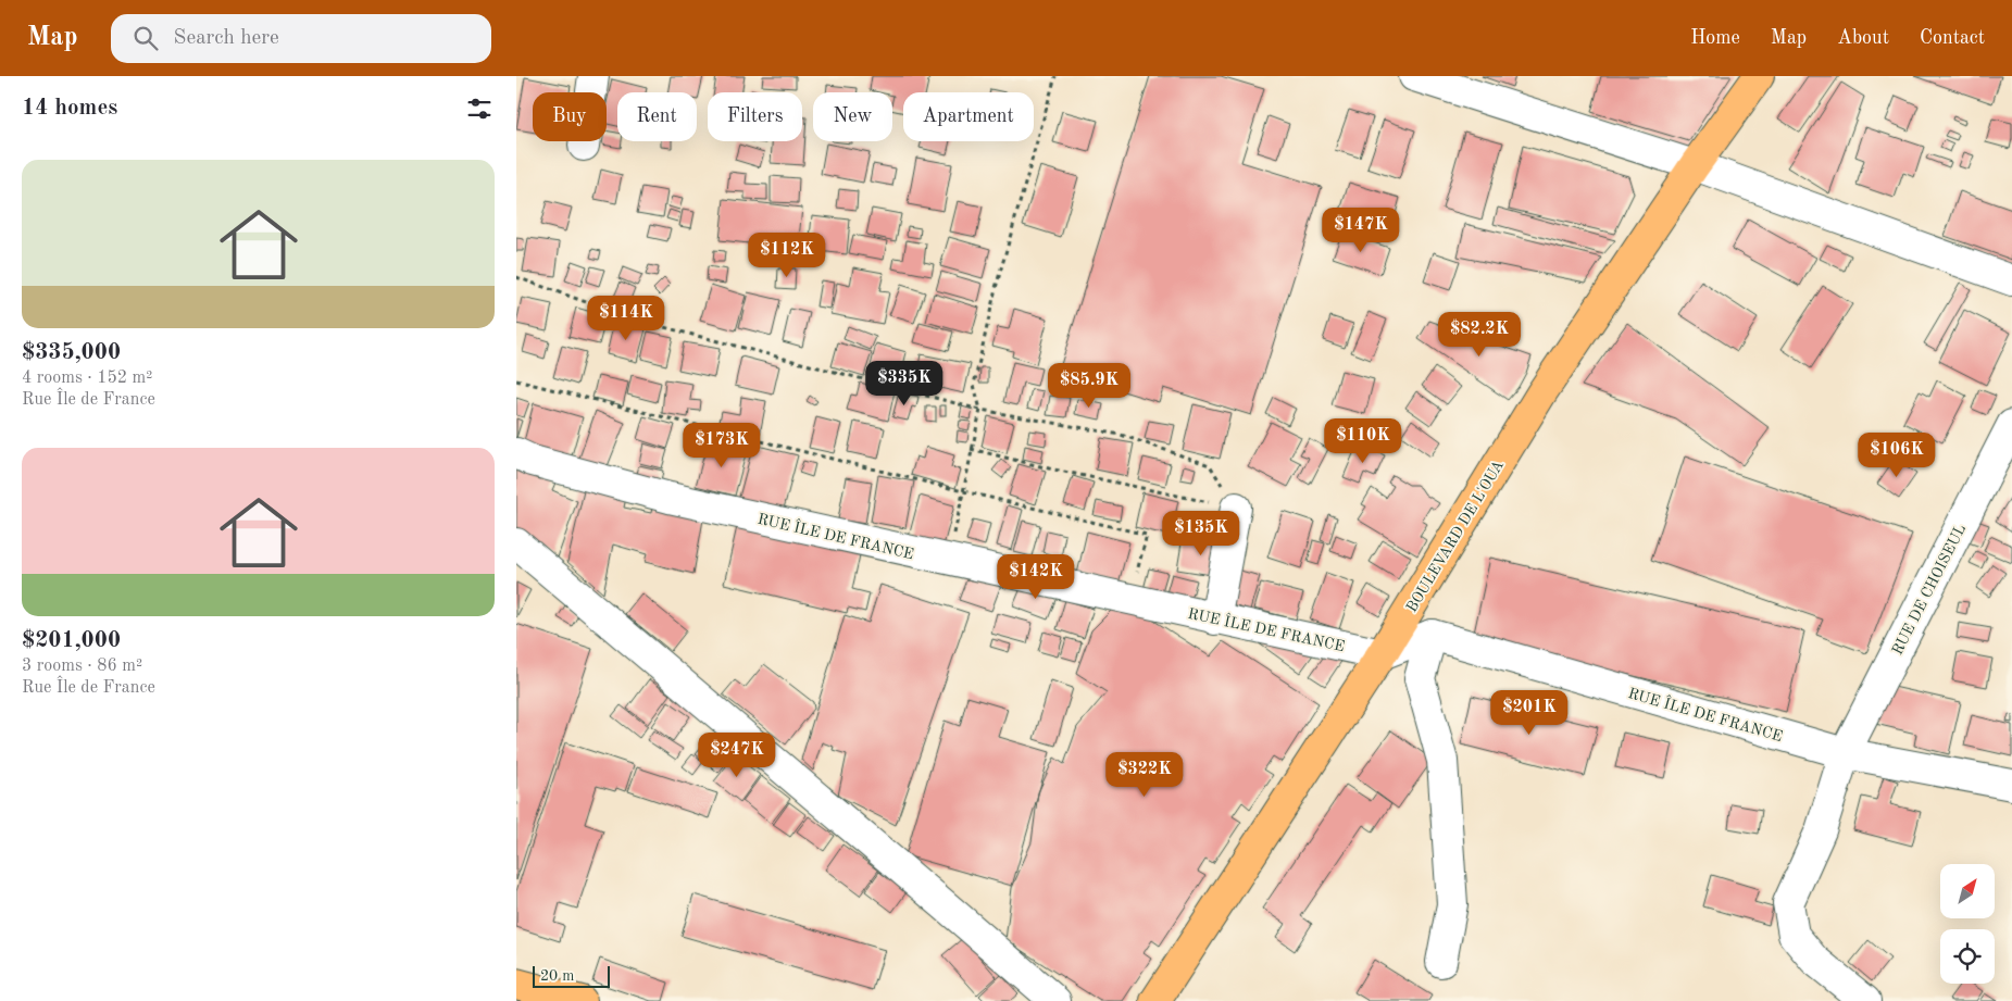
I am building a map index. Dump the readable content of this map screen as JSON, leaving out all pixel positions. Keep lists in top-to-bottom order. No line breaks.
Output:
{"streets":{"main road":["BOULEVARD DE L'OUA"],"street":["RUE ÎLE DE FRANCE","RUE DE CHOISEUL"]},"crossings":[["RUE ÎLE DE FRANCE","BOULEVARD DE L'OUA"],["RUE ÎLE DE FRANCE","RUE DE CHOISEUL"]],"scale_bar":"20 m","north":"top right","page":{"header":"Map","search":"Search here","nav":["Home","Map","About","Contact"],"heading":"14 homes","chip":["Buy","Rent","Filters","New","Apartment"],"list":[{"name":"$335,000","note":"4 rooms · 152 m² · Rue Île de France"},{"name":"$201,000","note":"3 rooms · 86 m² · Rue Île de France"}],"price":["$147K","$112K","$114K","$82.2K","$335K","$85.9K","$110K","$173K","$106K","$135K","$142K","$201K","$247K","$322K"],"scale":"20 m"}}
